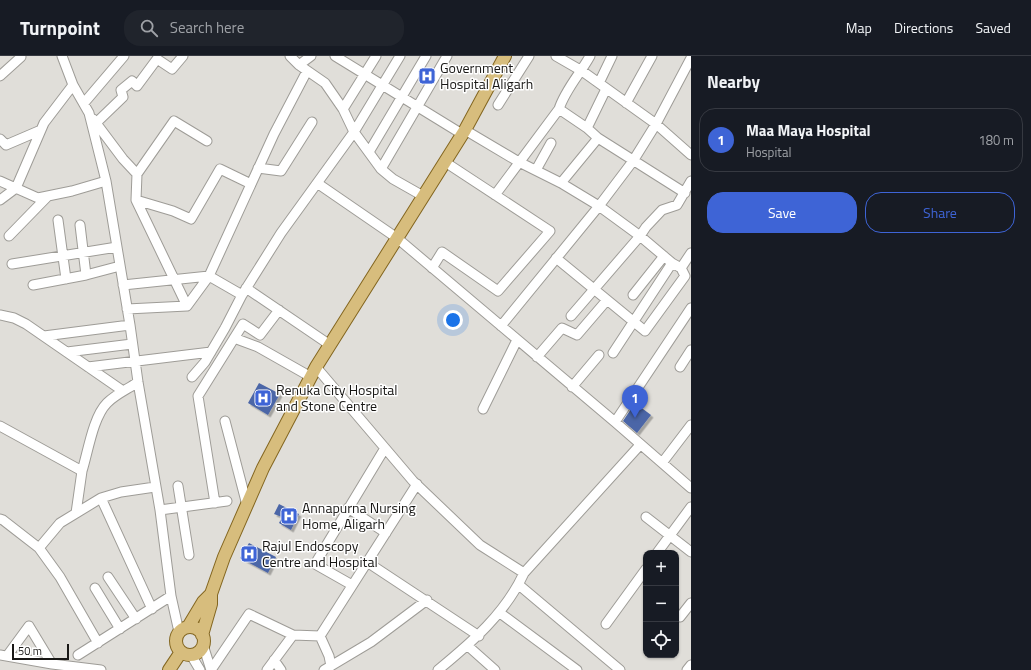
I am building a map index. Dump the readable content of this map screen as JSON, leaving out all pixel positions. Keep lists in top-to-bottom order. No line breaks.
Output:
{"places":{"hospital":["Government Hospital Aligarh","Renuka City Hospital and Stone Centre","Annapurna Nursing Home, Aligarh","Rajul Endoscopy Centre and Hospital"]},"scale_bar":"50 m","page":{"header":"Turnpoint","search":"Search here","nav":["Map","Directions","Saved"],"heading":"Nearby","list":[{"mark":"1","name":"Maa Maya Hospital","note":"Hospital","value":"180 m"}],"buttons":["Save","Share"],"pins":"1","map_buttons":["+","−"],"scale":"50 m"}}
